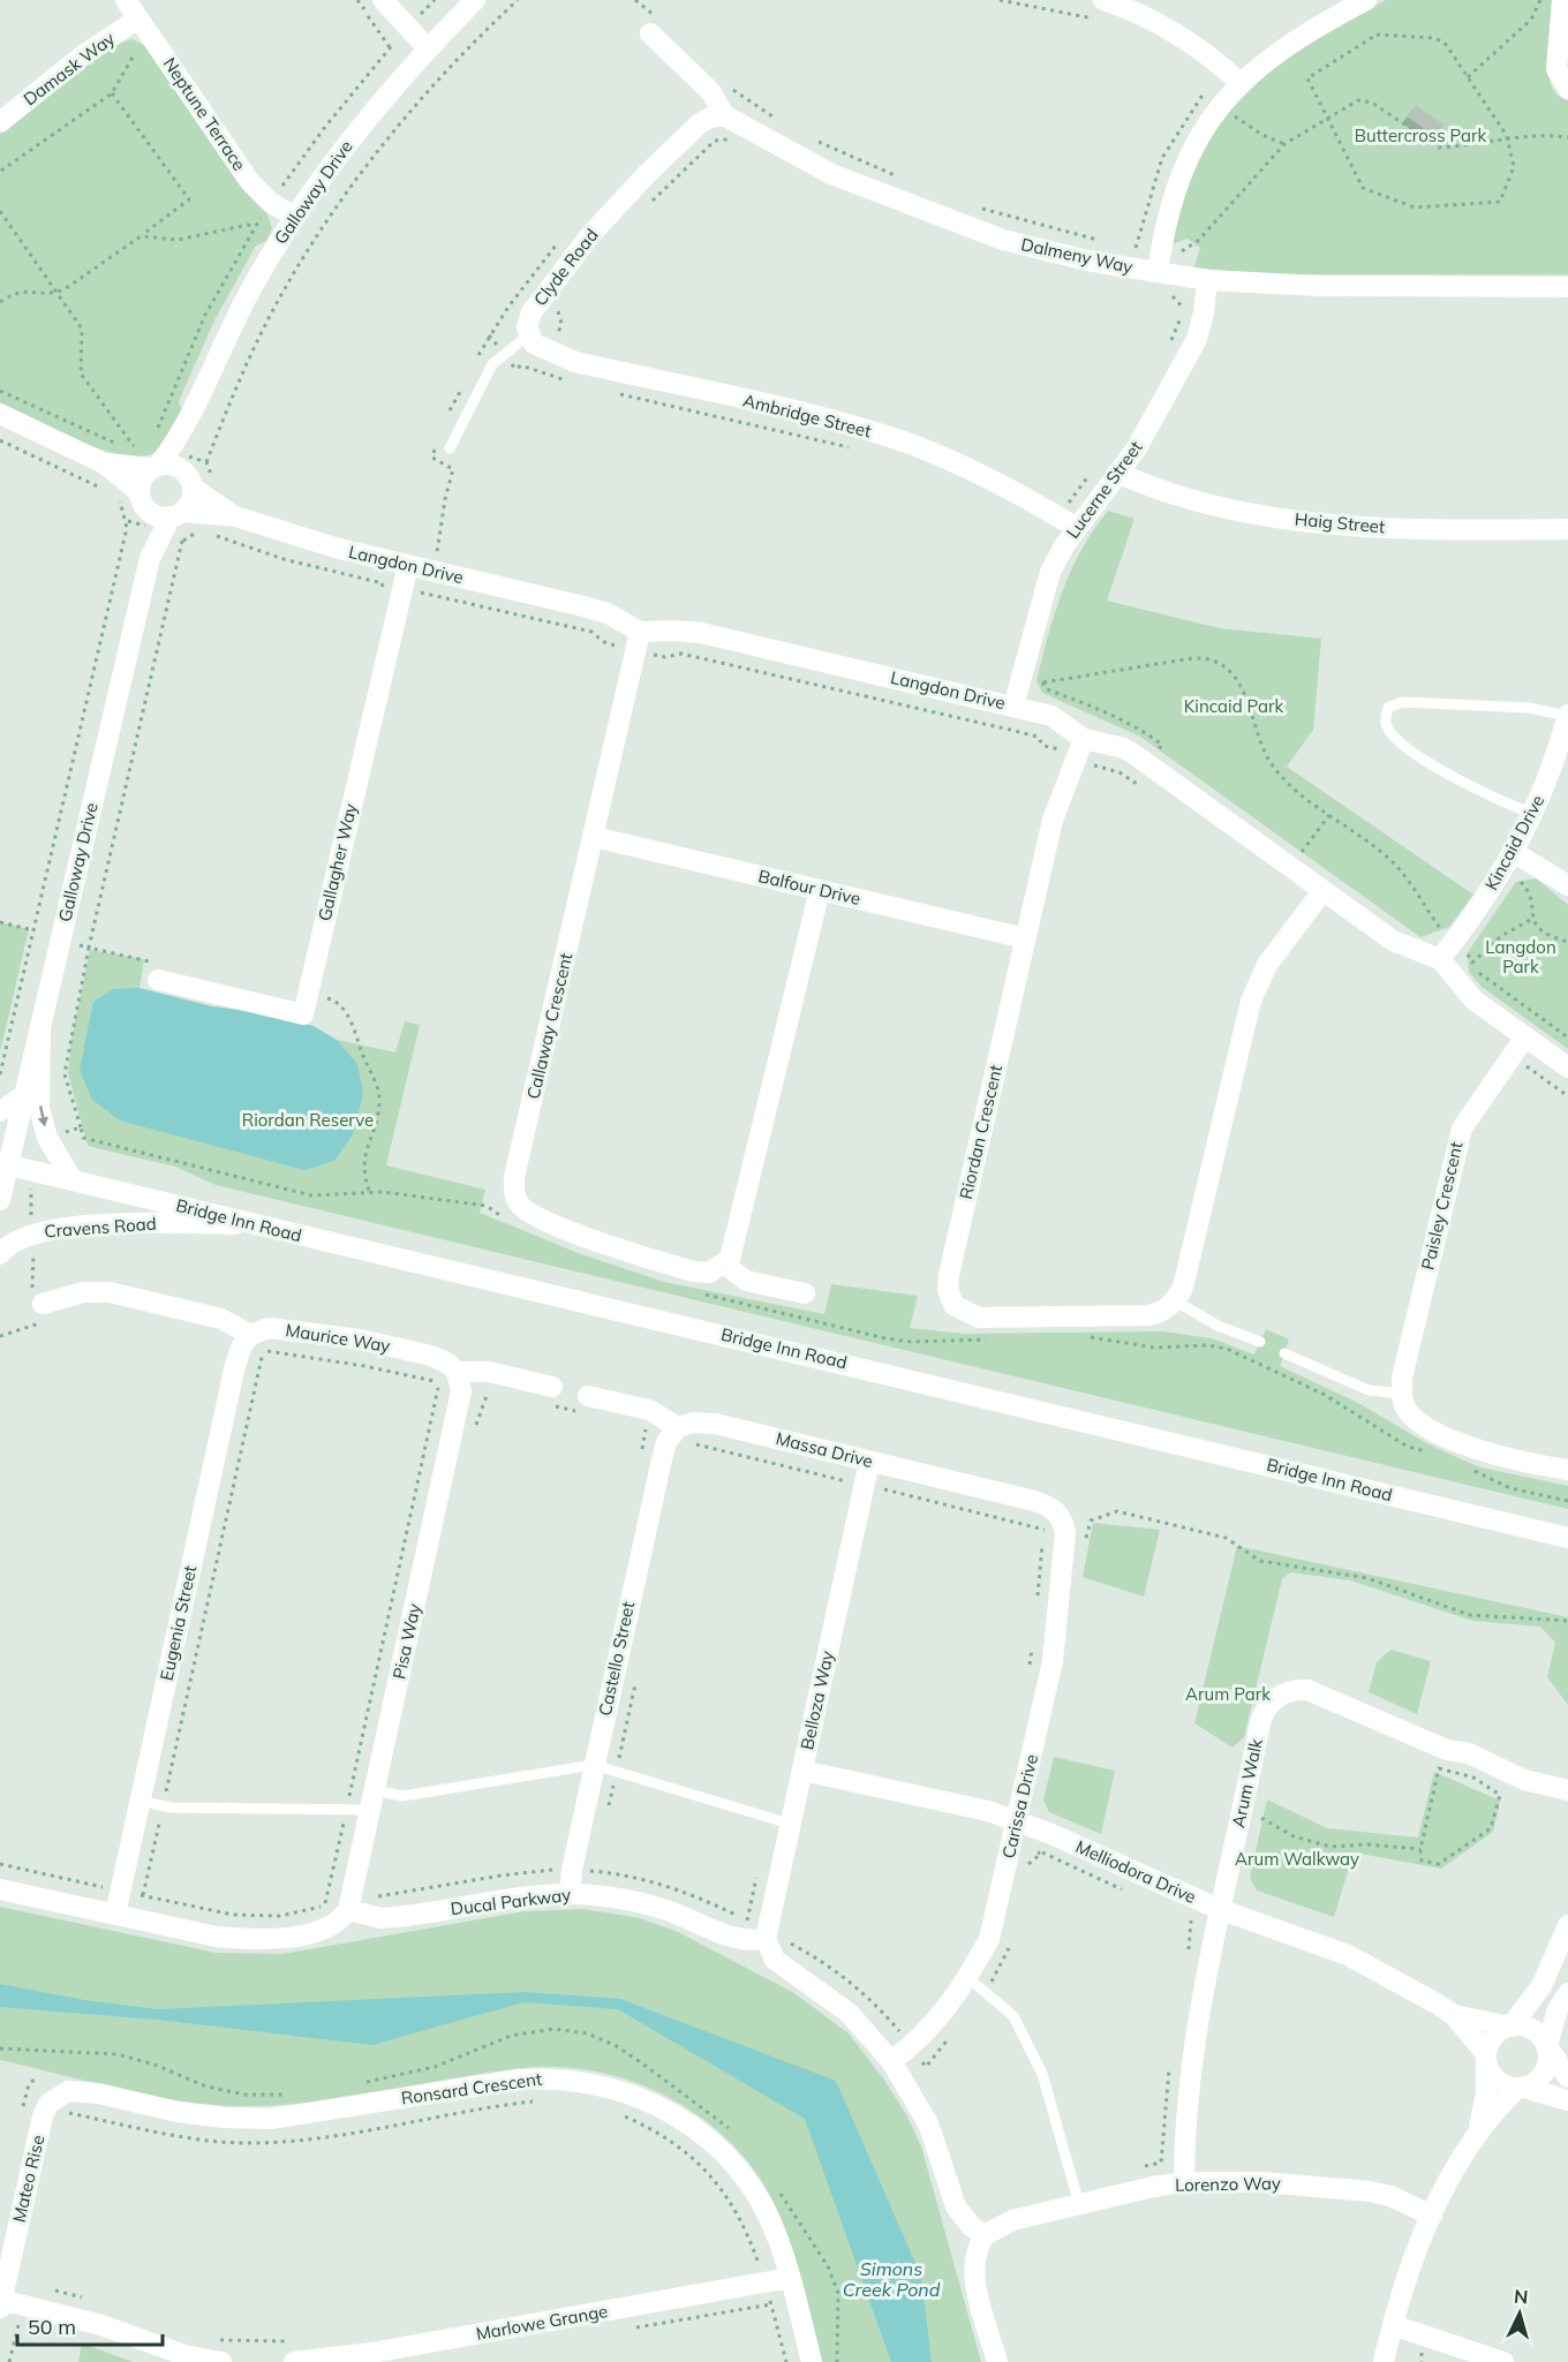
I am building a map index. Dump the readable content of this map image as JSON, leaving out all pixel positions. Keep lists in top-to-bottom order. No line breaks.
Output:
{"streets":{"street":["Damask Way","Neptune Terrace","Galloway Drive","Dalmeny Way","Clyde Road","Ambridge Street","Lucerne Street","Haig Street","Langdon Drive","Kincaid Drive","Gallagher Way","Balfour Drive","Callaway Crescent","Riordan Crescent","Paisley Crescent","Bridge Inn Road","Cravens Road","Maurice Way","Massa Drive","Eugenia Street","Pisa Way","Castello Street","Belloza Way","Arum Walk","Carissa Drive","Melliodora Drive","Ducal Parkway","Ronsard Crescent","Mateo Rise","Lorenzo Way","Marlowe Grange"]},"crossings":[["Damask Way","Neptune Terrace"],["Neptune Terrace","Galloway Drive"],["Galloway Drive","Langdon Drive"],["Galloway Drive","Bridge Inn Road"],["Dalmeny Way","Clyde Road"],["Dalmeny Way","Lucerne Street"],["Clyde Road","Ambridge Street"],["Ambridge Street","Lucerne Street"],["Lucerne Street","Haig Street"],["Lucerne Street","Langdon Drive"],["Langdon Drive","Kincaid Drive"],["Langdon Drive","Gallagher Way"],["Langdon Drive","Callaway Crescent"],["Langdon Drive","Riordan Crescent"],["Langdon Drive","Paisley Crescent"],["Balfour Drive","Callaway Crescent"],["Balfour Drive","Riordan Crescent"],["Bridge Inn Road","Cravens Road"],["Maurice Way","Eugenia Street"],["Maurice Way","Pisa Way"],["Massa Drive","Castello Street"],["Massa Drive","Belloza Way"],["Massa Drive","Carissa Drive"],["Pisa Way","Ducal Parkway"],["Castello Street","Ducal Parkway"],["Belloza Way","Melliodora Drive"],["Belloza Way","Ducal Parkway"],["Arum Walk","Melliodora Drive"],["Arum Walk","Lorenzo Way"],["Carissa Drive","Melliodora Drive"],["Ronsard Crescent","Mateo Rise"],["Ronsard Crescent","Marlowe Grange"]],"water":["Simons Creek Pond"],"parks":["Buttercross Park","Kincaid Park","Langdon Park","Riordan Reserve","Arum Park","Arum Walkway"],"scale_bar":"50 m","north":"top"}
